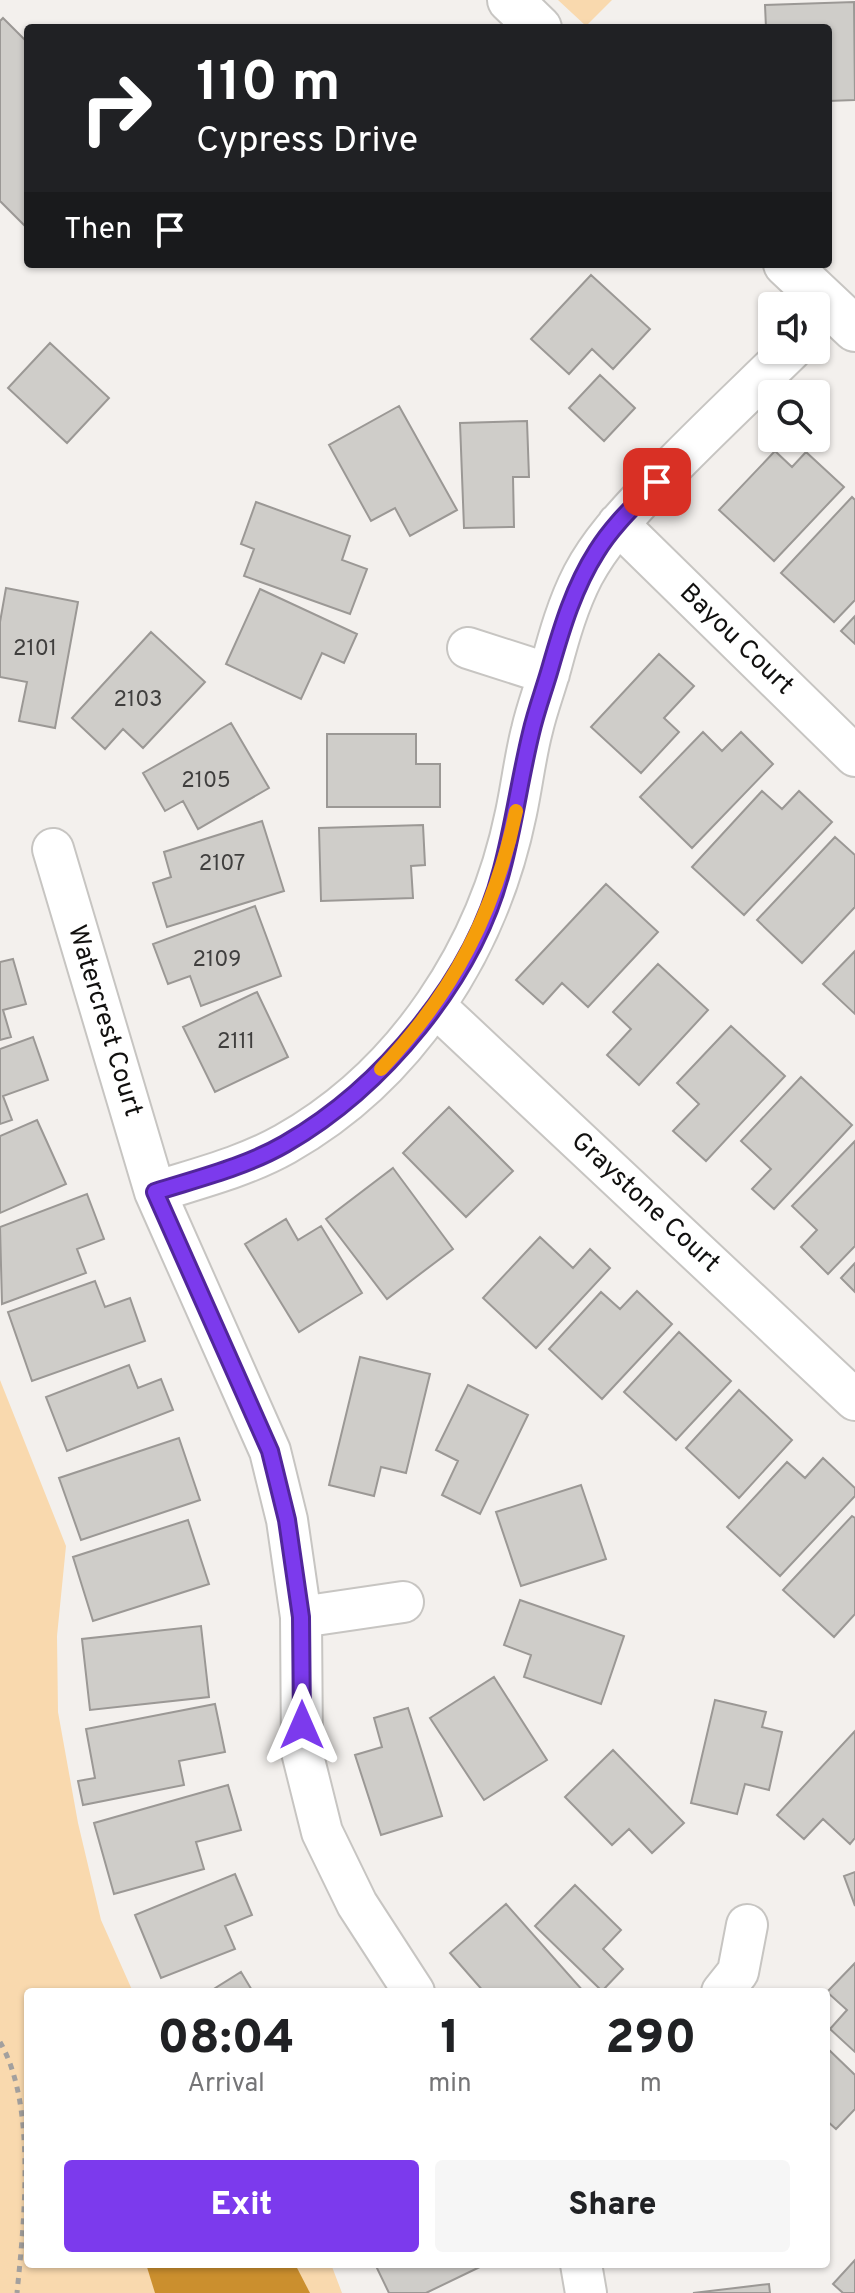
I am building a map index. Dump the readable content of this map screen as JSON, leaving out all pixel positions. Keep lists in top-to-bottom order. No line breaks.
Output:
{"streets":{"street":["Bayou Court","Watercrest Court","Graystone Court"]},"house_numbers":["2101","2103","2105","2107","2109","2111"],"page":{"turn":["110 m","Cypress Drive"],"then":"Then","eta":["08:04","Arrival","1","min","290","m"],"buttons":["Exit","Share"]}}
